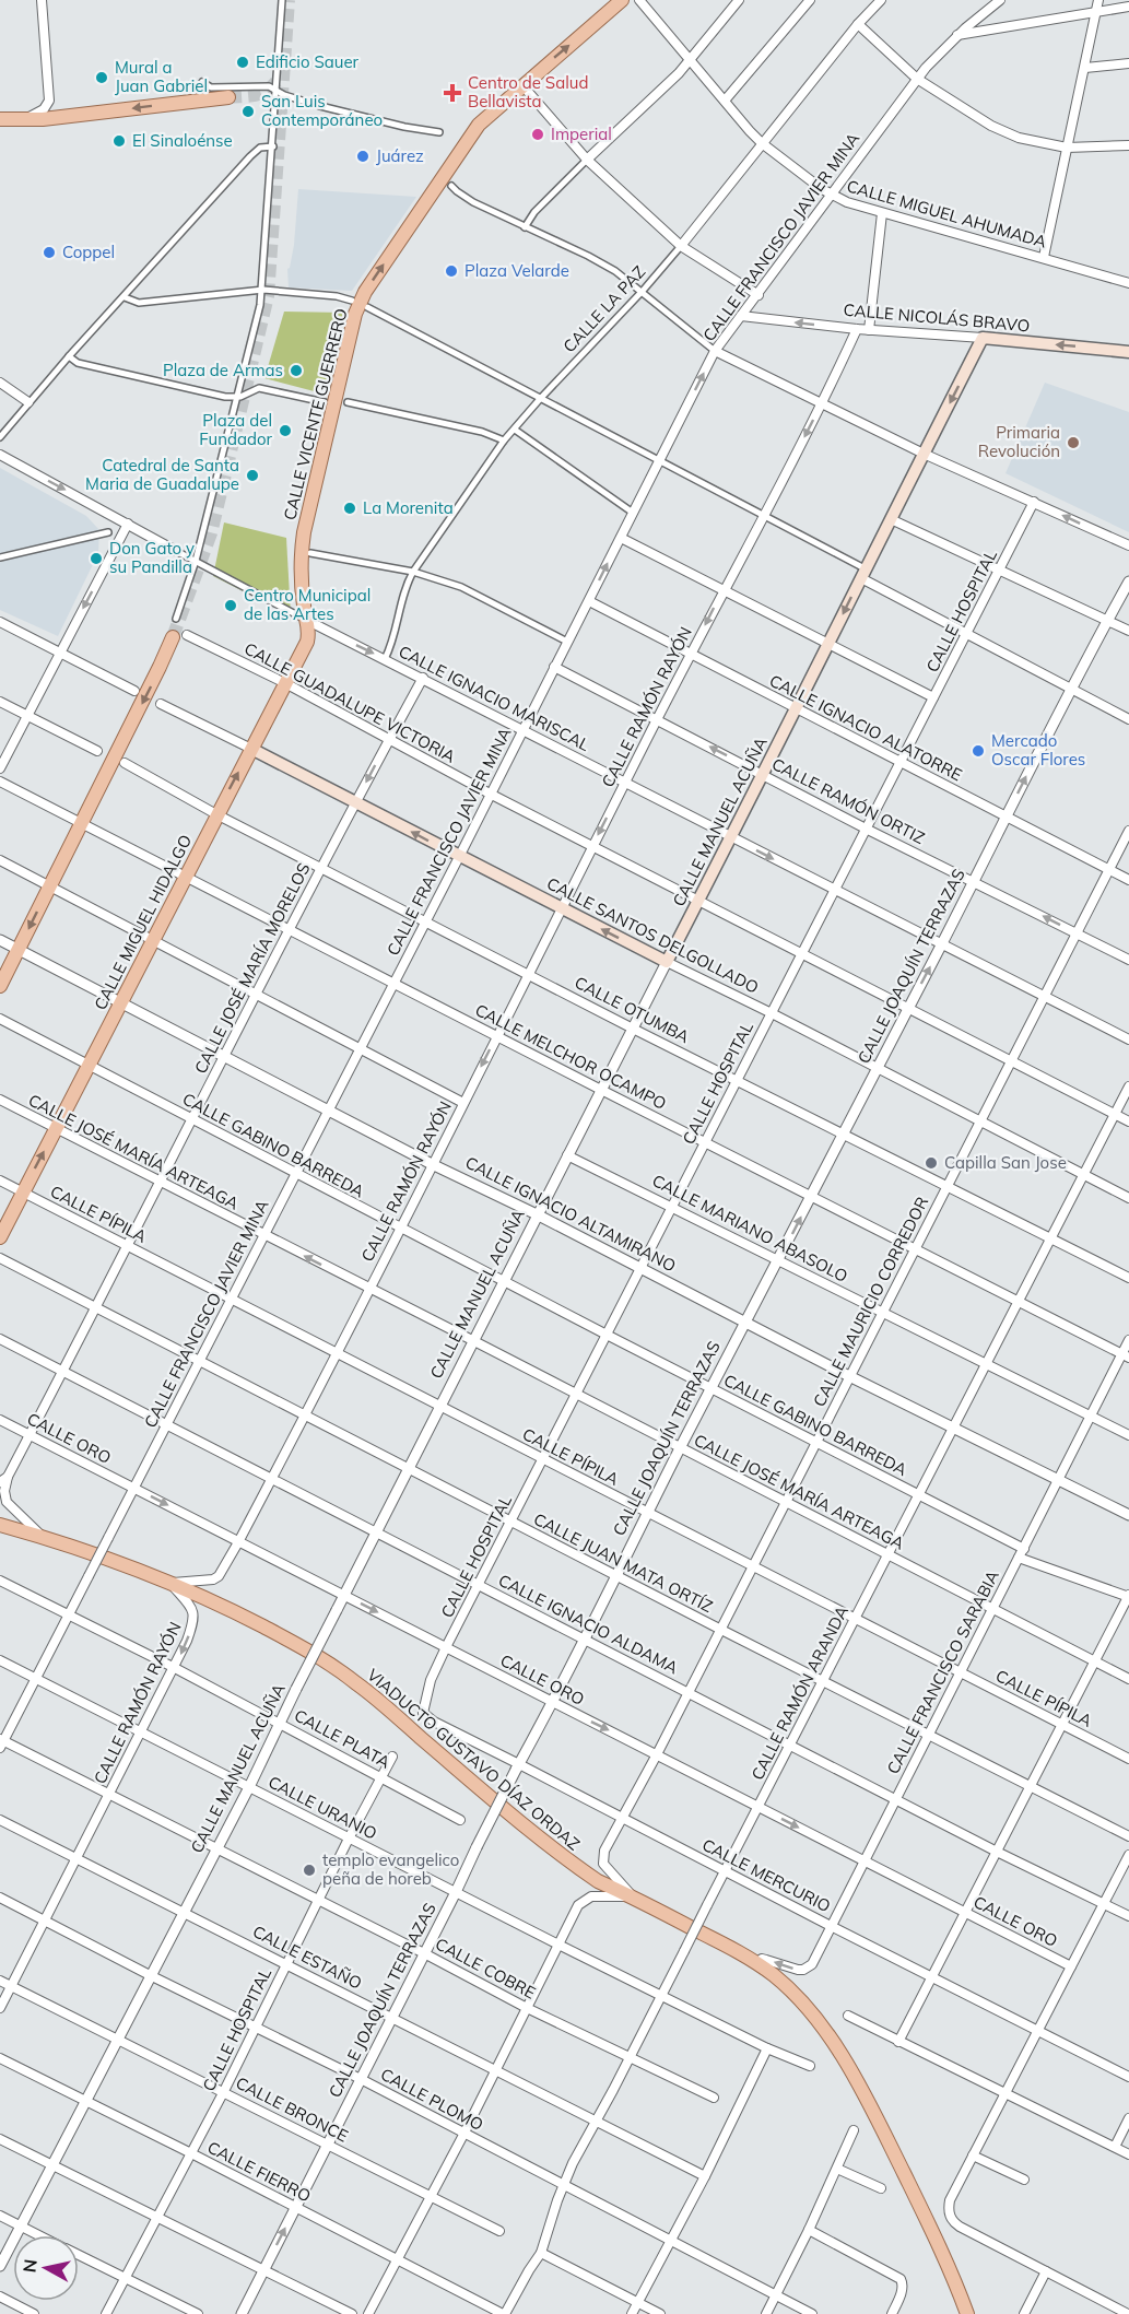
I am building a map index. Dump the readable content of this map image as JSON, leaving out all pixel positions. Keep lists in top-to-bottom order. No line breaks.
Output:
{"streets":{"main road":["CALLE NICOLÁS BRAVO","CALLE VICENTE GUERRERO","CALLE MANUEL ACUÑA","CALLE MIGUEL HIDALGO","CALLE SANTOS DELGOLLADO","VIADUCTO GUSTAVO DÍAZ ORDAZ"],"street":["CALLE MIGUEL AHUMADA","CALLE FRANCISCO JAVIER MINA","CALLE LA PAZ","CALLE HOSPITAL","CALLE IGNACIO MARISCAL","CALLE GUADALUPE VICTORIA","CALLE RAMÓN RAYÓN","CALLE IGNACIO ALATORRE","CALLE RAMÓN ORTIZ","CALLE JOAQUÍN TERRAZAS","CALLE JOSÉ MARÍA MORELOS","CALLE OTUMBA","CALLE MELCHOR OCAMPO","CALLE GABINO BARREDA","CALLE JOSÉ MARÍA ARTEAGA","CALLE PÍPILA","CALLE IGNACIO ALTAMIRANO","CALLE MARIANO ABASOLO","CALLE MAURICIO CORREDOR","CALLE ORO","CALLE JUAN MATA ORTÍZ","CALLE IGNACIO ALDAMA","CALLE FRANCISCO SARABIA","CALLE RAMÓN ARANDA","CALLE PLATA","CALLE URANIO","CALLE MERCURIO","CALLE ESTAÑO","CALLE COBRE","CALLE PLOMO","CALLE BRONCE","CALLE FIERRO"]},"crossings":[["CALLE MIGUEL AHUMADA","CALLE FRANCISCO JAVIER MINA"],["CALLE MIGUEL AHUMADA","CALLE LA PAZ"],["CALLE FRANCISCO JAVIER MINA","CALLE NICOLÁS BRAVO"],["CALLE FRANCISCO JAVIER MINA","CALLE IGNACIO MARISCAL"],["CALLE FRANCISCO JAVIER MINA","CALLE GUADALUPE VICTORIA"],["CALLE FRANCISCO JAVIER MINA","CALLE IGNACIO ALATORRE"],["CALLE FRANCISCO JAVIER MINA","CALLE RAMÓN ORTIZ"],["CALLE FRANCISCO JAVIER MINA","CALLE SANTOS DELGOLLADO"],["CALLE FRANCISCO JAVIER MINA","CALLE OTUMBA"],["CALLE FRANCISCO JAVIER MINA","CALLE MELCHOR OCAMPO"],["CALLE FRANCISCO JAVIER MINA","CALLE GABINO BARREDA"],["CALLE FRANCISCO JAVIER MINA","CALLE JOSÉ MARÍA ARTEAGA"],["CALLE FRANCISCO JAVIER MINA","CALLE PÍPILA"],["CALLE FRANCISCO JAVIER MINA","CALLE IGNACIO ALTAMIRANO"],["CALLE FRANCISCO JAVIER MINA","CALLE ORO"],["CALLE FRANCISCO JAVIER MINA","CALLE JUAN MATA ORTÍZ"],["CALLE FRANCISCO JAVIER MINA","CALLE IGNACIO ALDAMA"],["CALLE FRANCISCO JAVIER MINA","CALLE PLATA"],["CALLE FRANCISCO JAVIER MINA","CALLE URANIO"],["CALLE FRANCISCO JAVIER MINA","CALLE COBRE"],["CALLE LA PAZ","CALLE IGNACIO MARISCAL"],["CALLE NICOLÁS BRAVO","CALLE RAMÓN RAYÓN"],["CALLE NICOLÁS BRAVO","CALLE MANUEL ACUÑA"],["CALLE VICENTE GUERRERO","CALLE IGNACIO MARISCAL"],["CALLE VICENTE GUERRERO","CALLE MIGUEL HIDALGO"],["CALLE HOSPITAL","CALLE IGNACIO MARISCAL"],["CALLE HOSPITAL","CALLE GUADALUPE VICTORIA"],["CALLE HOSPITAL","CALLE IGNACIO ALATORRE"],["CALLE HOSPITAL","CALLE RAMÓN ORTIZ"],["CALLE HOSPITAL","CALLE SANTOS DELGOLLADO"],["CALLE HOSPITAL","CALLE OTUMBA"],["CALLE HOSPITAL","CALLE MELCHOR OCAMPO"],["CALLE HOSPITAL","CALLE GABINO BARREDA"],["CALLE HOSPITAL","CALLE JOSÉ MARÍA ARTEAGA"],["CALLE HOSPITAL","CALLE PÍPILA"],["CALLE HOSPITAL","CALLE IGNACIO ALTAMIRANO"],["CALLE HOSPITAL","CALLE MARIANO ABASOLO"],["CALLE HOSPITAL","CALLE ORO"],["CALLE HOSPITAL","CALLE JUAN MATA ORTÍZ"],["CALLE HOSPITAL","CALLE IGNACIO ALDAMA"],["CALLE HOSPITAL","CALLE PLATA"],["CALLE HOSPITAL","CALLE URANIO"],["CALLE HOSPITAL","CALLE MERCURIO"],["CALLE HOSPITAL","CALLE ESTAÑO"],["CALLE HOSPITAL","CALLE COBRE"],["CALLE HOSPITAL","CALLE PLOMO"],["CALLE HOSPITAL","CALLE BRONCE"],["CALLE HOSPITAL","CALLE FIERRO"],["CALLE IGNACIO MARISCAL","CALLE RAMÓN RAYÓN"],["CALLE IGNACIO MARISCAL","CALLE MANUEL ACUÑA"],["CALLE IGNACIO MARISCAL","CALLE MIGUEL HIDALGO"],["CALLE IGNACIO MARISCAL","CALLE JOAQUÍN TERRAZAS"],["CALLE IGNACIO MARISCAL","CALLE JOSÉ MARÍA MORELOS"],["CALLE IGNACIO MARISCAL","CALLE MAURICIO CORREDOR"],["CALLE GUADALUPE VICTORIA","CALLE RAMÓN RAYÓN"],["CALLE GUADALUPE VICTORIA","CALLE MANUEL ACUÑA"],["CALLE GUADALUPE VICTORIA","CALLE MIGUEL HIDALGO"],["CALLE GUADALUPE VICTORIA","CALLE JOAQUÍN TERRAZAS"],["CALLE GUADALUPE VICTORIA","CALLE JOSÉ MARÍA MORELOS"],["CALLE GUADALUPE VICTORIA","CALLE MAURICIO CORREDOR"],["CALLE GUADALUPE VICTORIA","CALLE RAMÓN ARANDA"],["CALLE RAMÓN RAYÓN","CALLE IGNACIO ALATORRE"],["CALLE RAMÓN RAYÓN","CALLE RAMÓN ORTIZ"],["CALLE RAMÓN RAYÓN","CALLE SANTOS DELGOLLADO"],["CALLE RAMÓN RAYÓN","CALLE OTUMBA"],["CALLE RAMÓN RAYÓN","CALLE MELCHOR OCAMPO"],["CALLE RAMÓN RAYÓN","CALLE GABINO BARREDA"],["CALLE RAMÓN RAYÓN","CALLE JOSÉ MARÍA ARTEAGA"],["CALLE RAMÓN RAYÓN","CALLE PÍPILA"],["CALLE RAMÓN RAYÓN","CALLE IGNACIO ALTAMIRANO"],["CALLE RAMÓN RAYÓN","CALLE ORO"],["CALLE RAMÓN RAYÓN","CALLE JUAN MATA ORTÍZ"],["CALLE RAMÓN RAYÓN","CALLE IGNACIO ALDAMA"],["CALLE RAMÓN RAYÓN","CALLE PLATA"],["CALLE RAMÓN RAYÓN","VIADUCTO GUSTAVO DÍAZ ORDAZ"],["CALLE RAMÓN RAYÓN","CALLE URANIO"],["CALLE RAMÓN RAYÓN","CALLE ESTAÑO"],["CALLE RAMÓN RAYÓN","CALLE COBRE"],["CALLE RAMÓN RAYÓN","CALLE PLOMO"],["CALLE RAMÓN RAYÓN","CALLE BRONCE"],["CALLE IGNACIO ALATORRE","CALLE MANUEL ACUÑA"],["CALLE IGNACIO ALATORRE","CALLE JOAQUÍN TERRAZAS"],["CALLE IGNACIO ALATORRE","CALLE MAURICIO CORREDOR"],["CALLE RAMÓN ORTIZ","CALLE MANUEL ACUÑA"],["CALLE RAMÓN ORTIZ","CALLE JOAQUÍN TERRAZAS"],["CALLE RAMÓN ORTIZ","CALLE MAURICIO CORREDOR"],["CALLE MANUEL ACUÑA","CALLE SANTOS DELGOLLADO"],["CALLE MANUEL ACUÑA","CALLE OTUMBA"],["CALLE MANUEL ACUÑA","CALLE MELCHOR OCAMPO"],["CALLE MANUEL ACUÑA","CALLE GABINO BARREDA"],["CALLE MANUEL ACUÑA","CALLE JOSÉ MARÍA ARTEAGA"],["CALLE MANUEL ACUÑA","CALLE PÍPILA"],["CALLE MANUEL ACUÑA","CALLE IGNACIO ALTAMIRANO"],["CALLE MANUEL ACUÑA","CALLE MARIANO ABASOLO"],["CALLE MANUEL ACUÑA","CALLE ORO"],["CALLE MANUEL ACUÑA","CALLE JUAN MATA ORTÍZ"],["CALLE MANUEL ACUÑA","CALLE IGNACIO ALDAMA"],["CALLE MANUEL ACUÑA","CALLE PLATA"],["CALLE MANUEL ACUÑA","CALLE URANIO"],["CALLE MANUEL ACUÑA","CALLE ESTAÑO"],["CALLE MANUEL ACUÑA","CALLE COBRE"],["CALLE MANUEL ACUÑA","CALLE PLOMO"],["CALLE MANUEL ACUÑA","CALLE BRONCE"],["CALLE MANUEL ACUÑA","CALLE FIERRO"],["CALLE MIGUEL HIDALGO","CALLE SANTOS DELGOLLADO"],["CALLE MIGUEL HIDALGO","CALLE OTUMBA"],["CALLE MIGUEL HIDALGO","CALLE MELCHOR OCAMPO"],["CALLE MIGUEL HIDALGO","CALLE GABINO BARREDA"],["CALLE MIGUEL HIDALGO","CALLE JOSÉ MARÍA ARTEAGA"],["CALLE MIGUEL HIDALGO","CALLE PÍPILA"],["CALLE MIGUEL HIDALGO","CALLE IGNACIO ALTAMIRANO"],["CALLE SANTOS DELGOLLADO","CALLE JOAQUÍN TERRAZAS"],["CALLE SANTOS DELGOLLADO","CALLE JOSÉ MARÍA MORELOS"],["CALLE SANTOS DELGOLLADO","CALLE MAURICIO CORREDOR"],["CALLE SANTOS DELGOLLADO","CALLE RAMÓN ARANDA"],["CALLE JOAQUÍN TERRAZAS","CALLE OTUMBA"],["CALLE JOAQUÍN TERRAZAS","CALLE MELCHOR OCAMPO"],["CALLE JOAQUÍN TERRAZAS","CALLE GABINO BARREDA"],["CALLE JOAQUÍN TERRAZAS","CALLE JOSÉ MARÍA ARTEAGA"],["CALLE JOAQUÍN TERRAZAS","CALLE PÍPILA"],["CALLE JOAQUÍN TERRAZAS","CALLE IGNACIO ALTAMIRANO"],["CALLE JOAQUÍN TERRAZAS","CALLE MARIANO ABASOLO"],["CALLE JOAQUÍN TERRAZAS","CALLE ORO"],["CALLE JOAQUÍN TERRAZAS","CALLE JUAN MATA ORTÍZ"],["CALLE JOAQUÍN TERRAZAS","CALLE IGNACIO ALDAMA"],["CALLE JOAQUÍN TERRAZAS","CALLE URANIO"],["CALLE JOAQUÍN TERRAZAS","CALLE MERCURIO"],["CALLE JOAQUÍN TERRAZAS","CALLE ESTAÑO"],["CALLE JOAQUÍN TERRAZAS","CALLE COBRE"],["CALLE JOAQUÍN TERRAZAS","CALLE PLOMO"],["CALLE JOAQUÍN TERRAZAS","CALLE BRONCE"],["CALLE JOAQUÍN TERRAZAS","CALLE FIERRO"],["CALLE JOSÉ MARÍA MORELOS","CALLE OTUMBA"],["CALLE JOSÉ MARÍA MORELOS","CALLE MELCHOR OCAMPO"],["CALLE JOSÉ MARÍA MORELOS","CALLE GABINO BARREDA"],["CALLE JOSÉ MARÍA MORELOS","CALLE JOSÉ MARÍA ARTEAGA"],["CALLE JOSÉ MARÍA MORELOS","CALLE PÍPILA"],["CALLE JOSÉ MARÍA MORELOS","CALLE IGNACIO ALTAMIRANO"],["CALLE JOSÉ MARÍA MORELOS","CALLE ORO"],["CALLE JOSÉ MARÍA MORELOS","CALLE JUAN MATA ORTÍZ"],["CALLE JOSÉ MARÍA MORELOS","CALLE IGNACIO ALDAMA"],["CALLE OTUMBA","CALLE MAURICIO CORREDOR"],["CALLE OTUMBA","CALLE RAMÓN ARANDA"],["CALLE MELCHOR OCAMPO","CALLE MAURICIO CORREDOR"],["CALLE MELCHOR OCAMPO","CALLE FRANCISCO SARABIA"],["CALLE MELCHOR OCAMPO","CALLE RAMÓN ARANDA"],["CALLE GABINO BARREDA","CALLE MAURICIO CORREDOR"],["CALLE GABINO BARREDA","CALLE FRANCISCO SARABIA"],["CALLE GABINO BARREDA","CALLE RAMÓN ARANDA"],["CALLE JOSÉ MARÍA ARTEAGA","CALLE MAURICIO CORREDOR"],["CALLE JOSÉ MARÍA ARTEAGA","CALLE FRANCISCO SARABIA"],["CALLE JOSÉ MARÍA ARTEAGA","CALLE RAMÓN ARANDA"],["CALLE PÍPILA","CALLE MAURICIO CORREDOR"],["CALLE PÍPILA","CALLE FRANCISCO SARABIA"],["CALLE PÍPILA","CALLE RAMÓN ARANDA"],["CALLE IGNACIO ALTAMIRANO","CALLE MAURICIO CORREDOR"],["CALLE IGNACIO ALTAMIRANO","CALLE FRANCISCO SARABIA"],["CALLE IGNACIO ALTAMIRANO","CALLE RAMÓN ARANDA"],["CALLE MARIANO ABASOLO","CALLE MAURICIO CORREDOR"],["CALLE MARIANO ABASOLO","CALLE FRANCISCO SARABIA"],["CALLE MARIANO ABASOLO","CALLE RAMÓN ARANDA"],["CALLE MAURICIO CORREDOR","CALLE ORO"],["CALLE MAURICIO CORREDOR","CALLE JUAN MATA ORTÍZ"],["CALLE MAURICIO CORREDOR","CALLE IGNACIO ALDAMA"],["CALLE MAURICIO CORREDOR","VIADUCTO GUSTAVO DÍAZ ORDAZ"],["CALLE MAURICIO CORREDOR","CALLE MERCURIO"],["CALLE ORO","CALLE FRANCISCO SARABIA"],["CALLE ORO","CALLE RAMÓN ARANDA"],["CALLE JUAN MATA ORTÍZ","CALLE FRANCISCO SARABIA"],["CALLE JUAN MATA ORTÍZ","CALLE RAMÓN ARANDA"],["CALLE IGNACIO ALDAMA","CALLE FRANCISCO SARABIA"],["CALLE IGNACIO ALDAMA","CALLE RAMÓN ARANDA"],["CALLE FRANCISCO SARABIA","VIADUCTO GUSTAVO DÍAZ ORDAZ"],["CALLE FRANCISCO SARABIA","CALLE MERCURIO"],["CALLE RAMÓN ARANDA","CALLE URANIO"],["CALLE RAMÓN ARANDA","CALLE MERCURIO"],["CALLE RAMÓN ARANDA","CALLE ESTAÑO"],["CALLE RAMÓN ARANDA","CALLE COBRE"],["CALLE RAMÓN ARANDA","CALLE PLOMO"],["CALLE RAMÓN ARANDA","CALLE FIERRO"]],"one_way":["CALLE VICENTE GUERRERO","CALLE RAMÓN ORTIZ","CALLE ORO"],"places":{"other":["Edificio Sauer","Mural a Juan Gabriel","San Luis Contemporáneo","Imperial","El Sinaloénse","Juárez","Coppel","Plaza Velarde","Plaza de Armas","Plaza del Fundador","Primaria Revolución","Catedral de Santa Maria de Guadalupe","La Morenita","Don Gato y su Pandilla","Centro Municipal de las Artes","Mercado Oscar Flores","Capilla San Jose","templo evangelico peña de horeb"],"health":["Centro de Salud Bellavista"]},"north":"left"}
